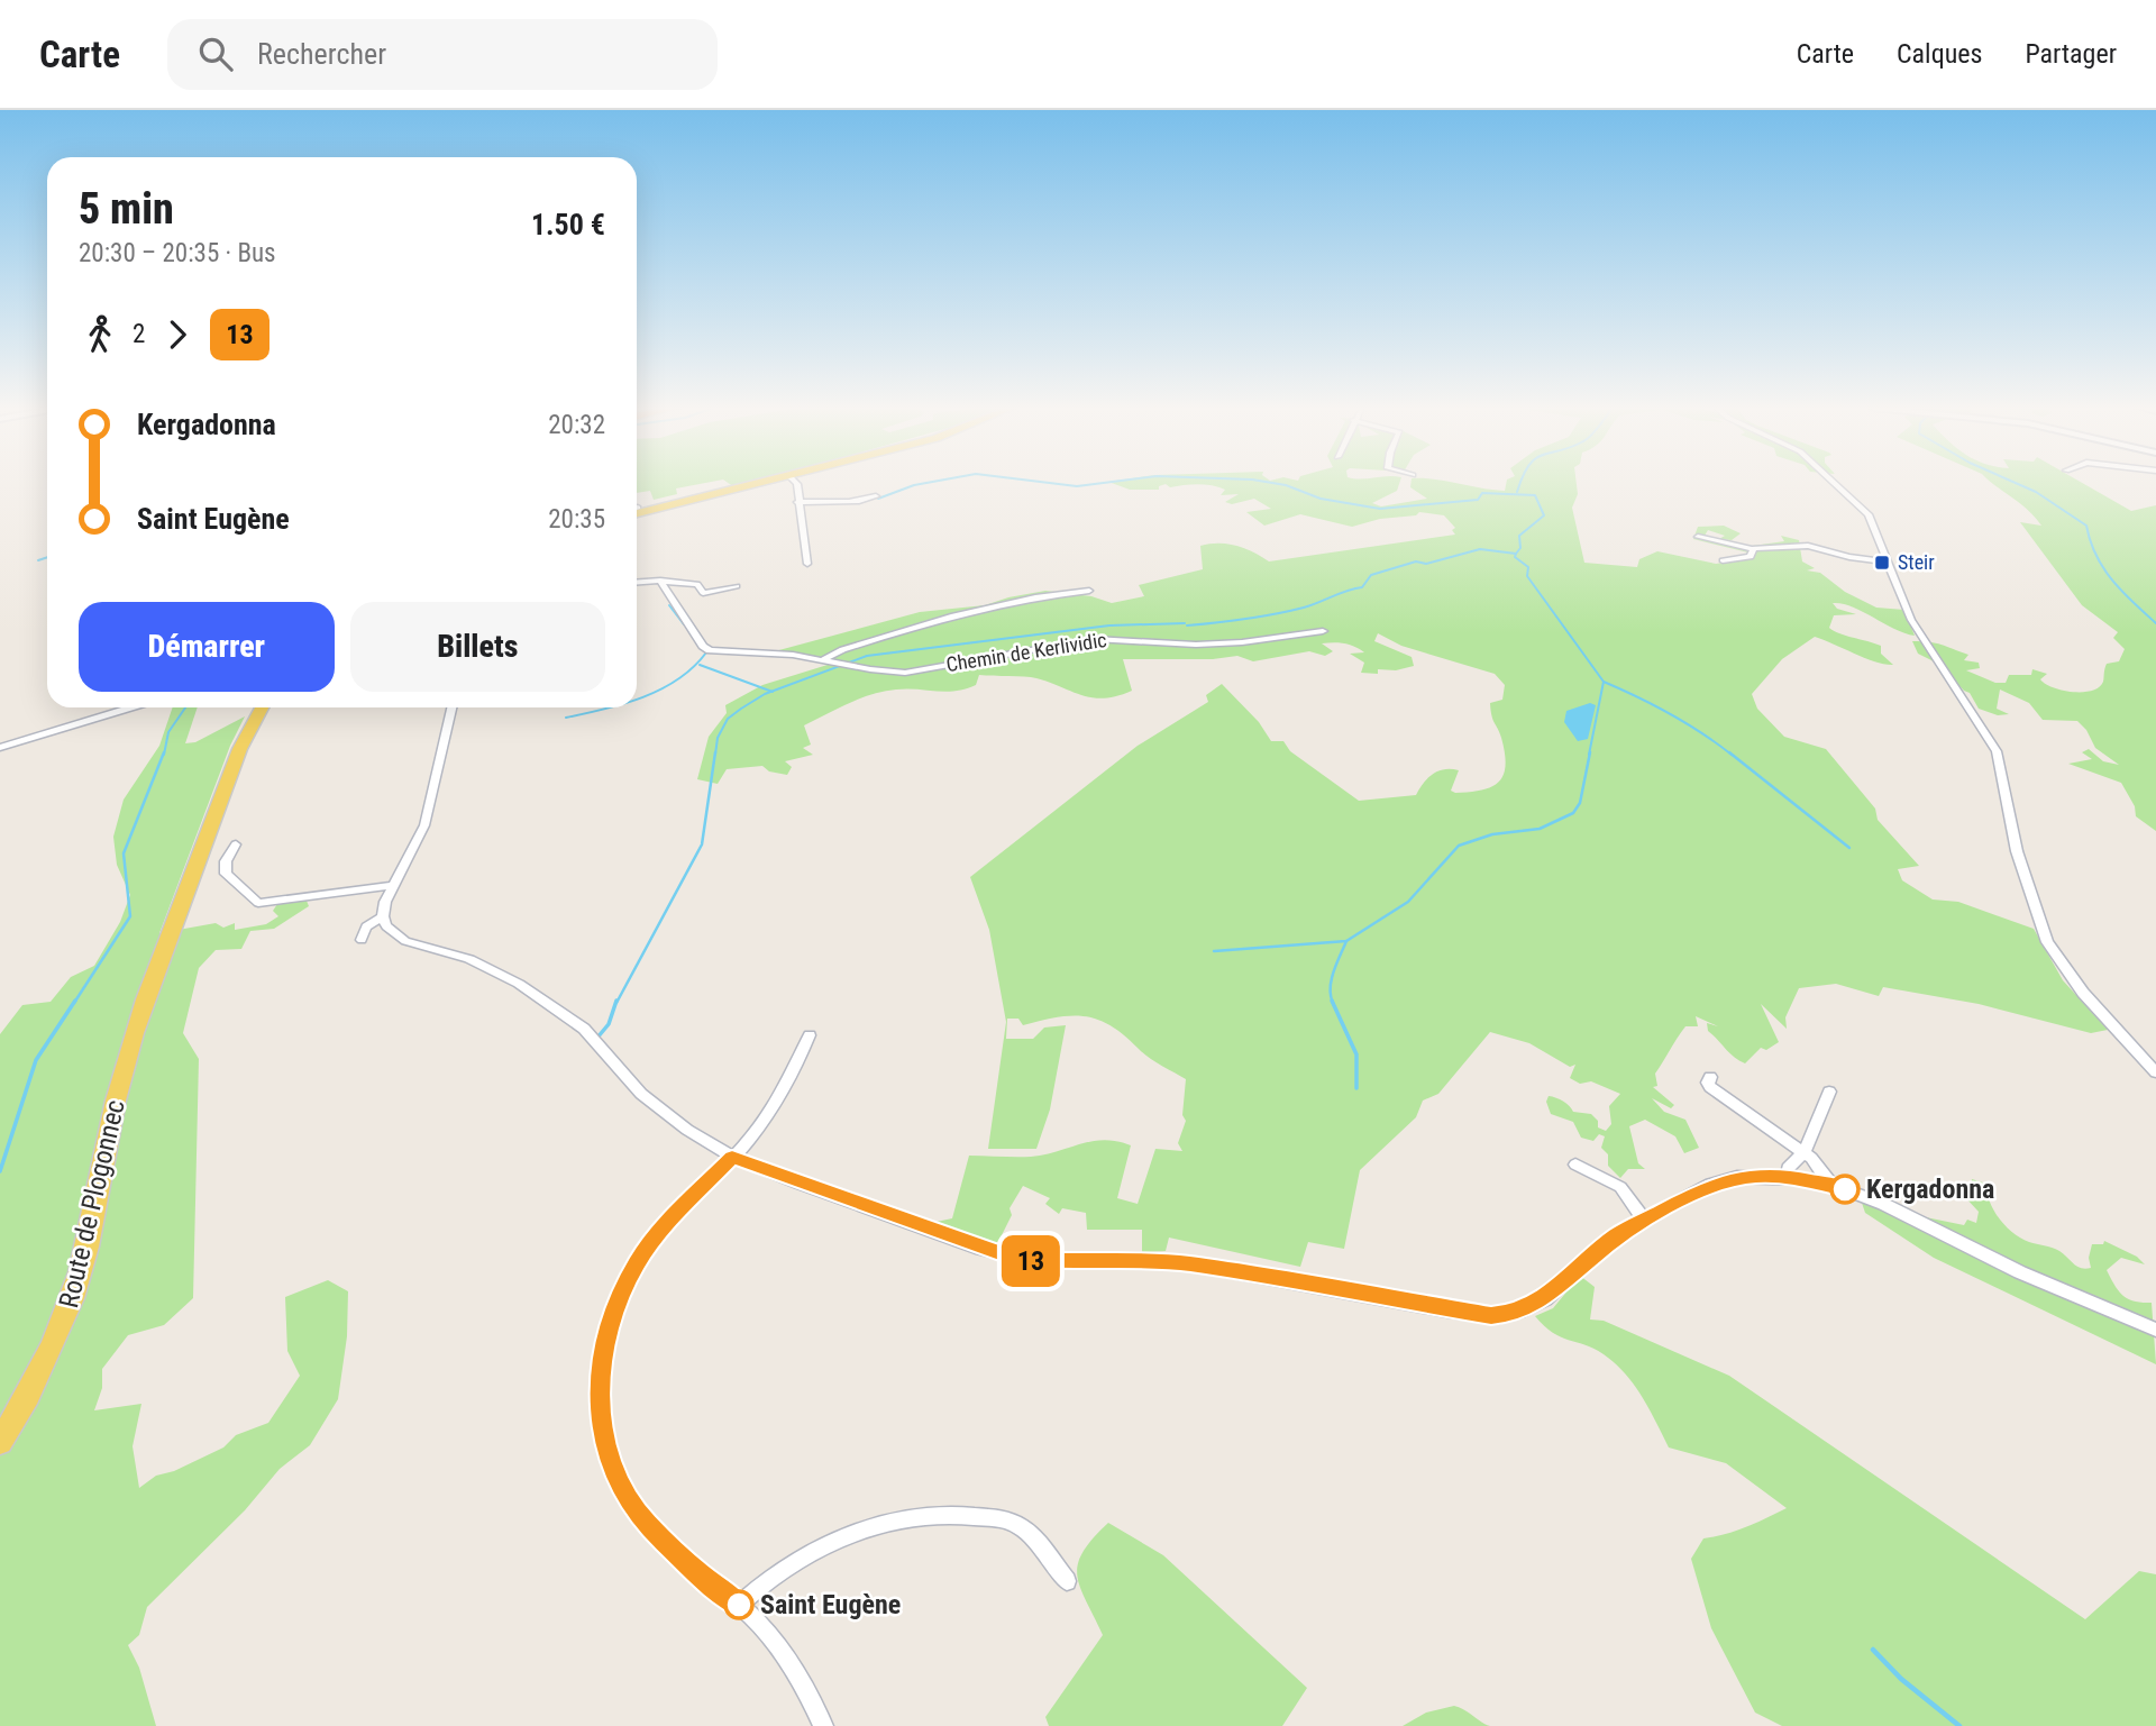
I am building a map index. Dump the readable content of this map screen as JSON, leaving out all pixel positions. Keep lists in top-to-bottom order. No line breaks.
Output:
{"streets":{"main road":["Route de Plogonnec"],"street":["Chemin de Kerlividic"]},"places":{"transit":["Steir"],"other":["Kergadonna","Saint Eugène"]},"lines":["bus line 13"],"page":{"header":"Carte","search":"Rechercher","nav":["Carte","Calques","Partager"],"on_map":"13","heading":["5 min","20:30 – 20:35 · Bus","1.50 €"],"legs":["2","13"],"list":[{"name":"Kergadonna","value":"20:32"},{"name":"Saint Eugène","value":"20:35"}],"buttons":["Démarrer","Billets"]}}
